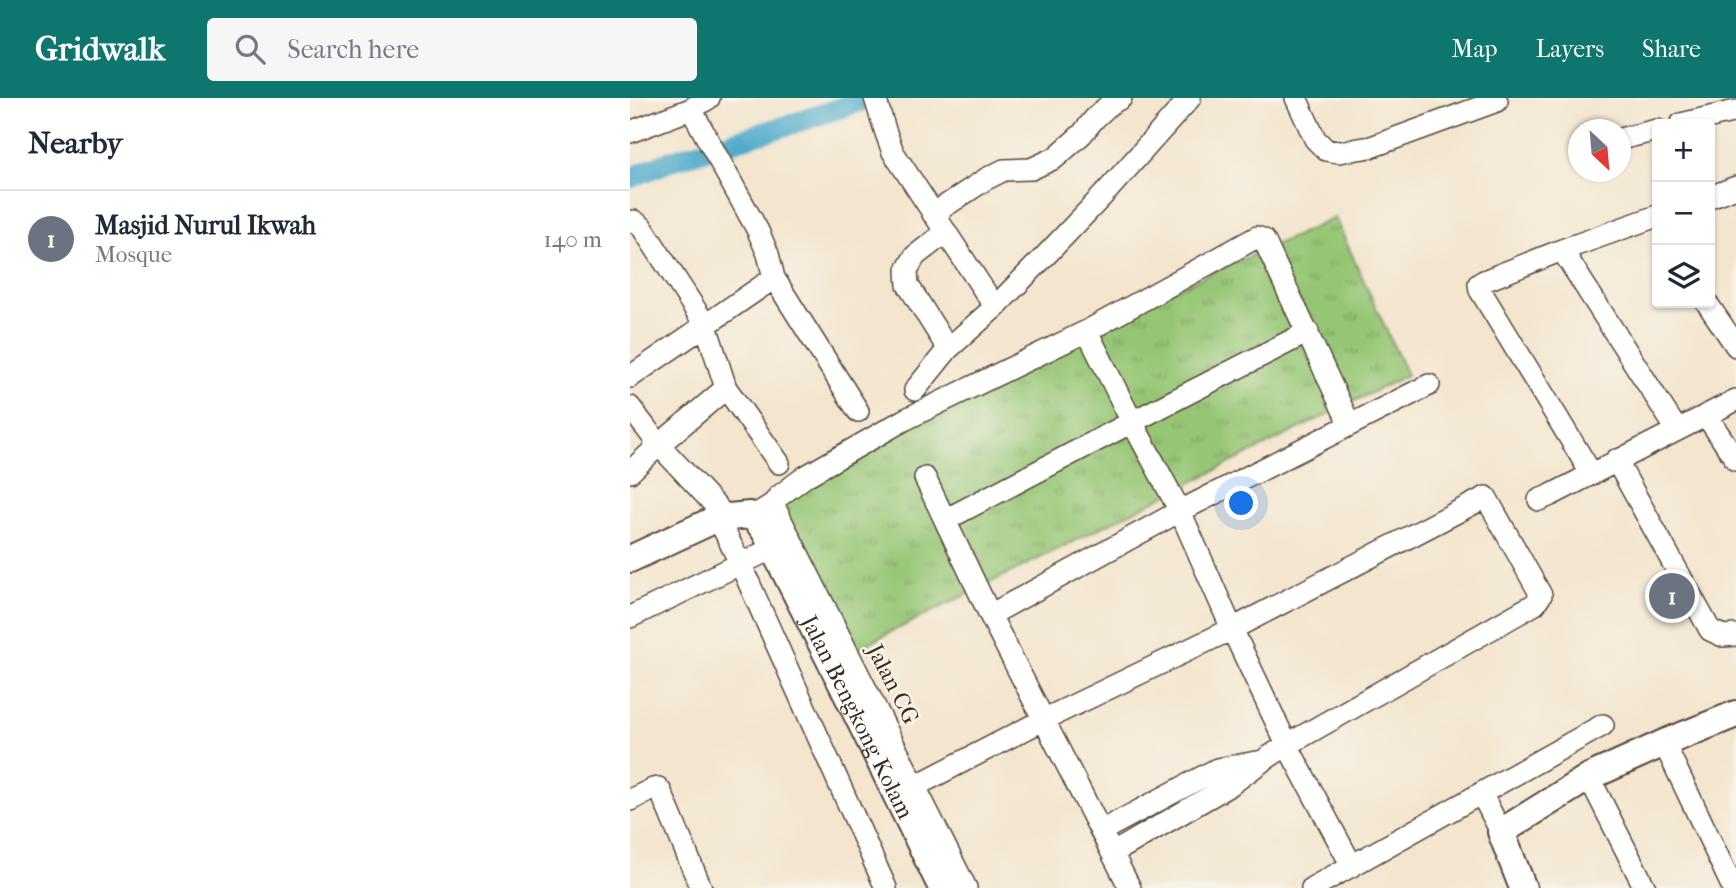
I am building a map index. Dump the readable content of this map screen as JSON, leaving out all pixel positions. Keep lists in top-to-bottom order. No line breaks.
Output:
{"streets":{"street":["Jalan CG","Jalan Bengkong Kolam"]},"crossings":[["Jalan CG","Jalan Bengkong Kolam"]],"north":"bottom right","page":{"header":"Gridwalk","search":"Search here","nav":["Map","Layers","Share"],"heading":"Nearby","map_buttons":["+","−"],"list":[{"mark":"1","name":"Masjid Nurul Ikwah","note":"Mosque","value":"140 m"}],"pins":"1"}}
